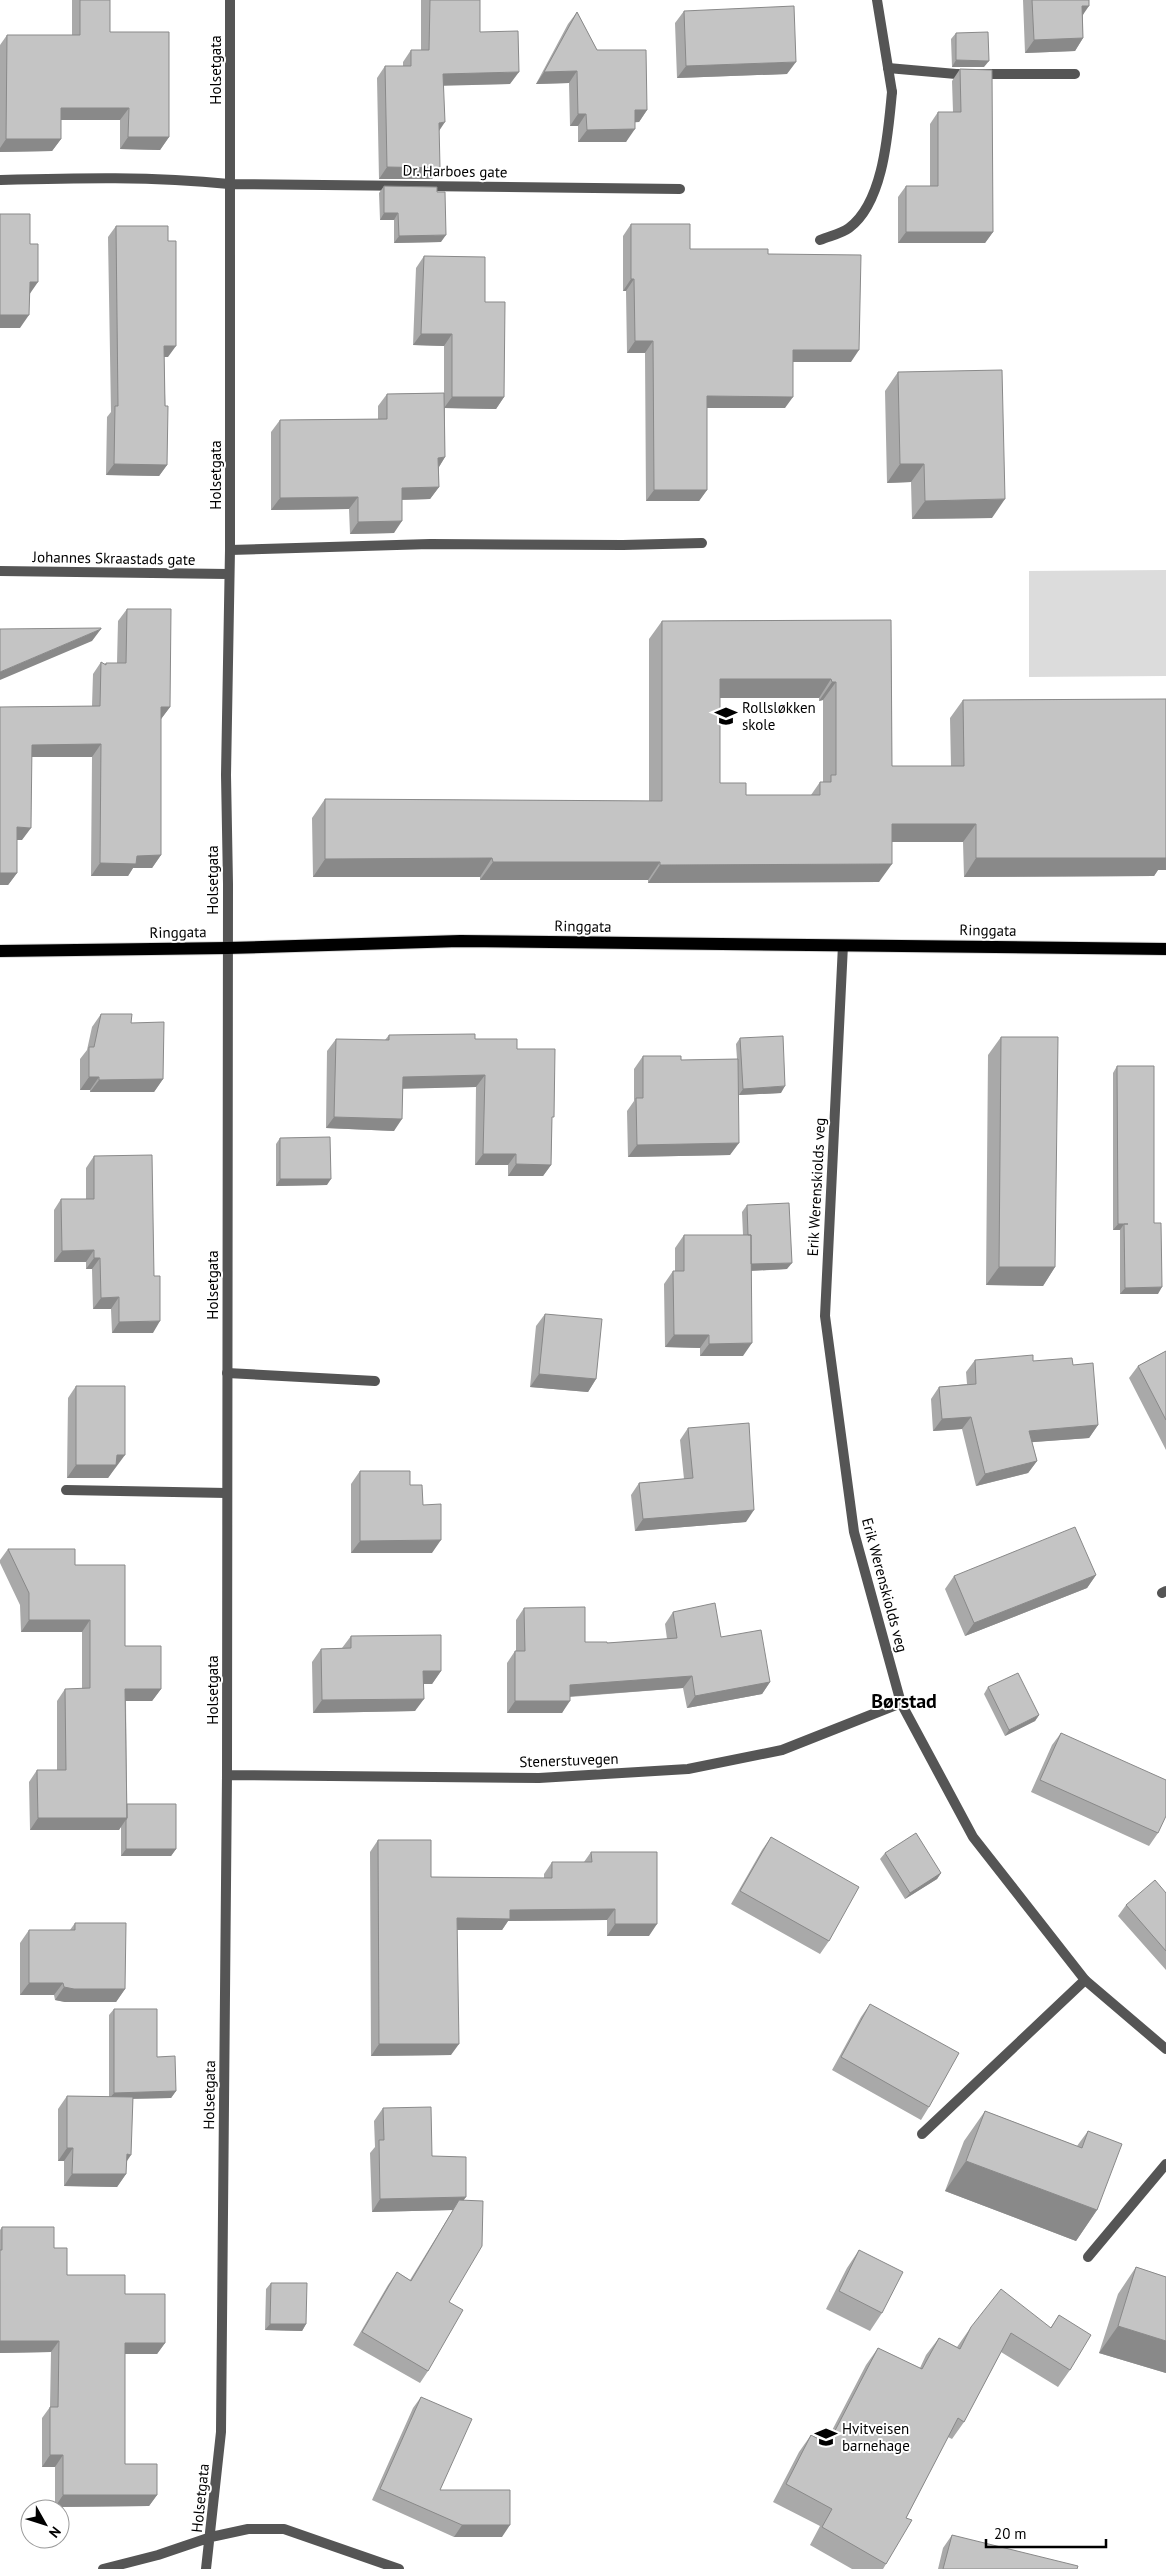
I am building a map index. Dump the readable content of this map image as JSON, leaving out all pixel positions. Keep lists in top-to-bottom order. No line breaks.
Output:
{"streets":{"main road":["Ringgata"],"street":["Holsetgata","Dr. Harboes gate","Johannes Skraastads gate","Erik Werenskiolds veg","Stenerstuvegen"]},"crossings":[["Holsetgata","Dr. Harboes gate"],["Holsetgata","Johannes Skraastads gate"],["Holsetgata","Ringgata"],["Holsetgata","Stenerstuvegen"],["Ringgata","Erik Werenskiolds veg"],["Erik Werenskiolds veg","Stenerstuvegen"]],"districts":["Børstad"],"places":{"school or university":["Rollsløkken skole","Hvitveisen barnehage"]},"scale_bar":"20 m","north":"bottom right"}
